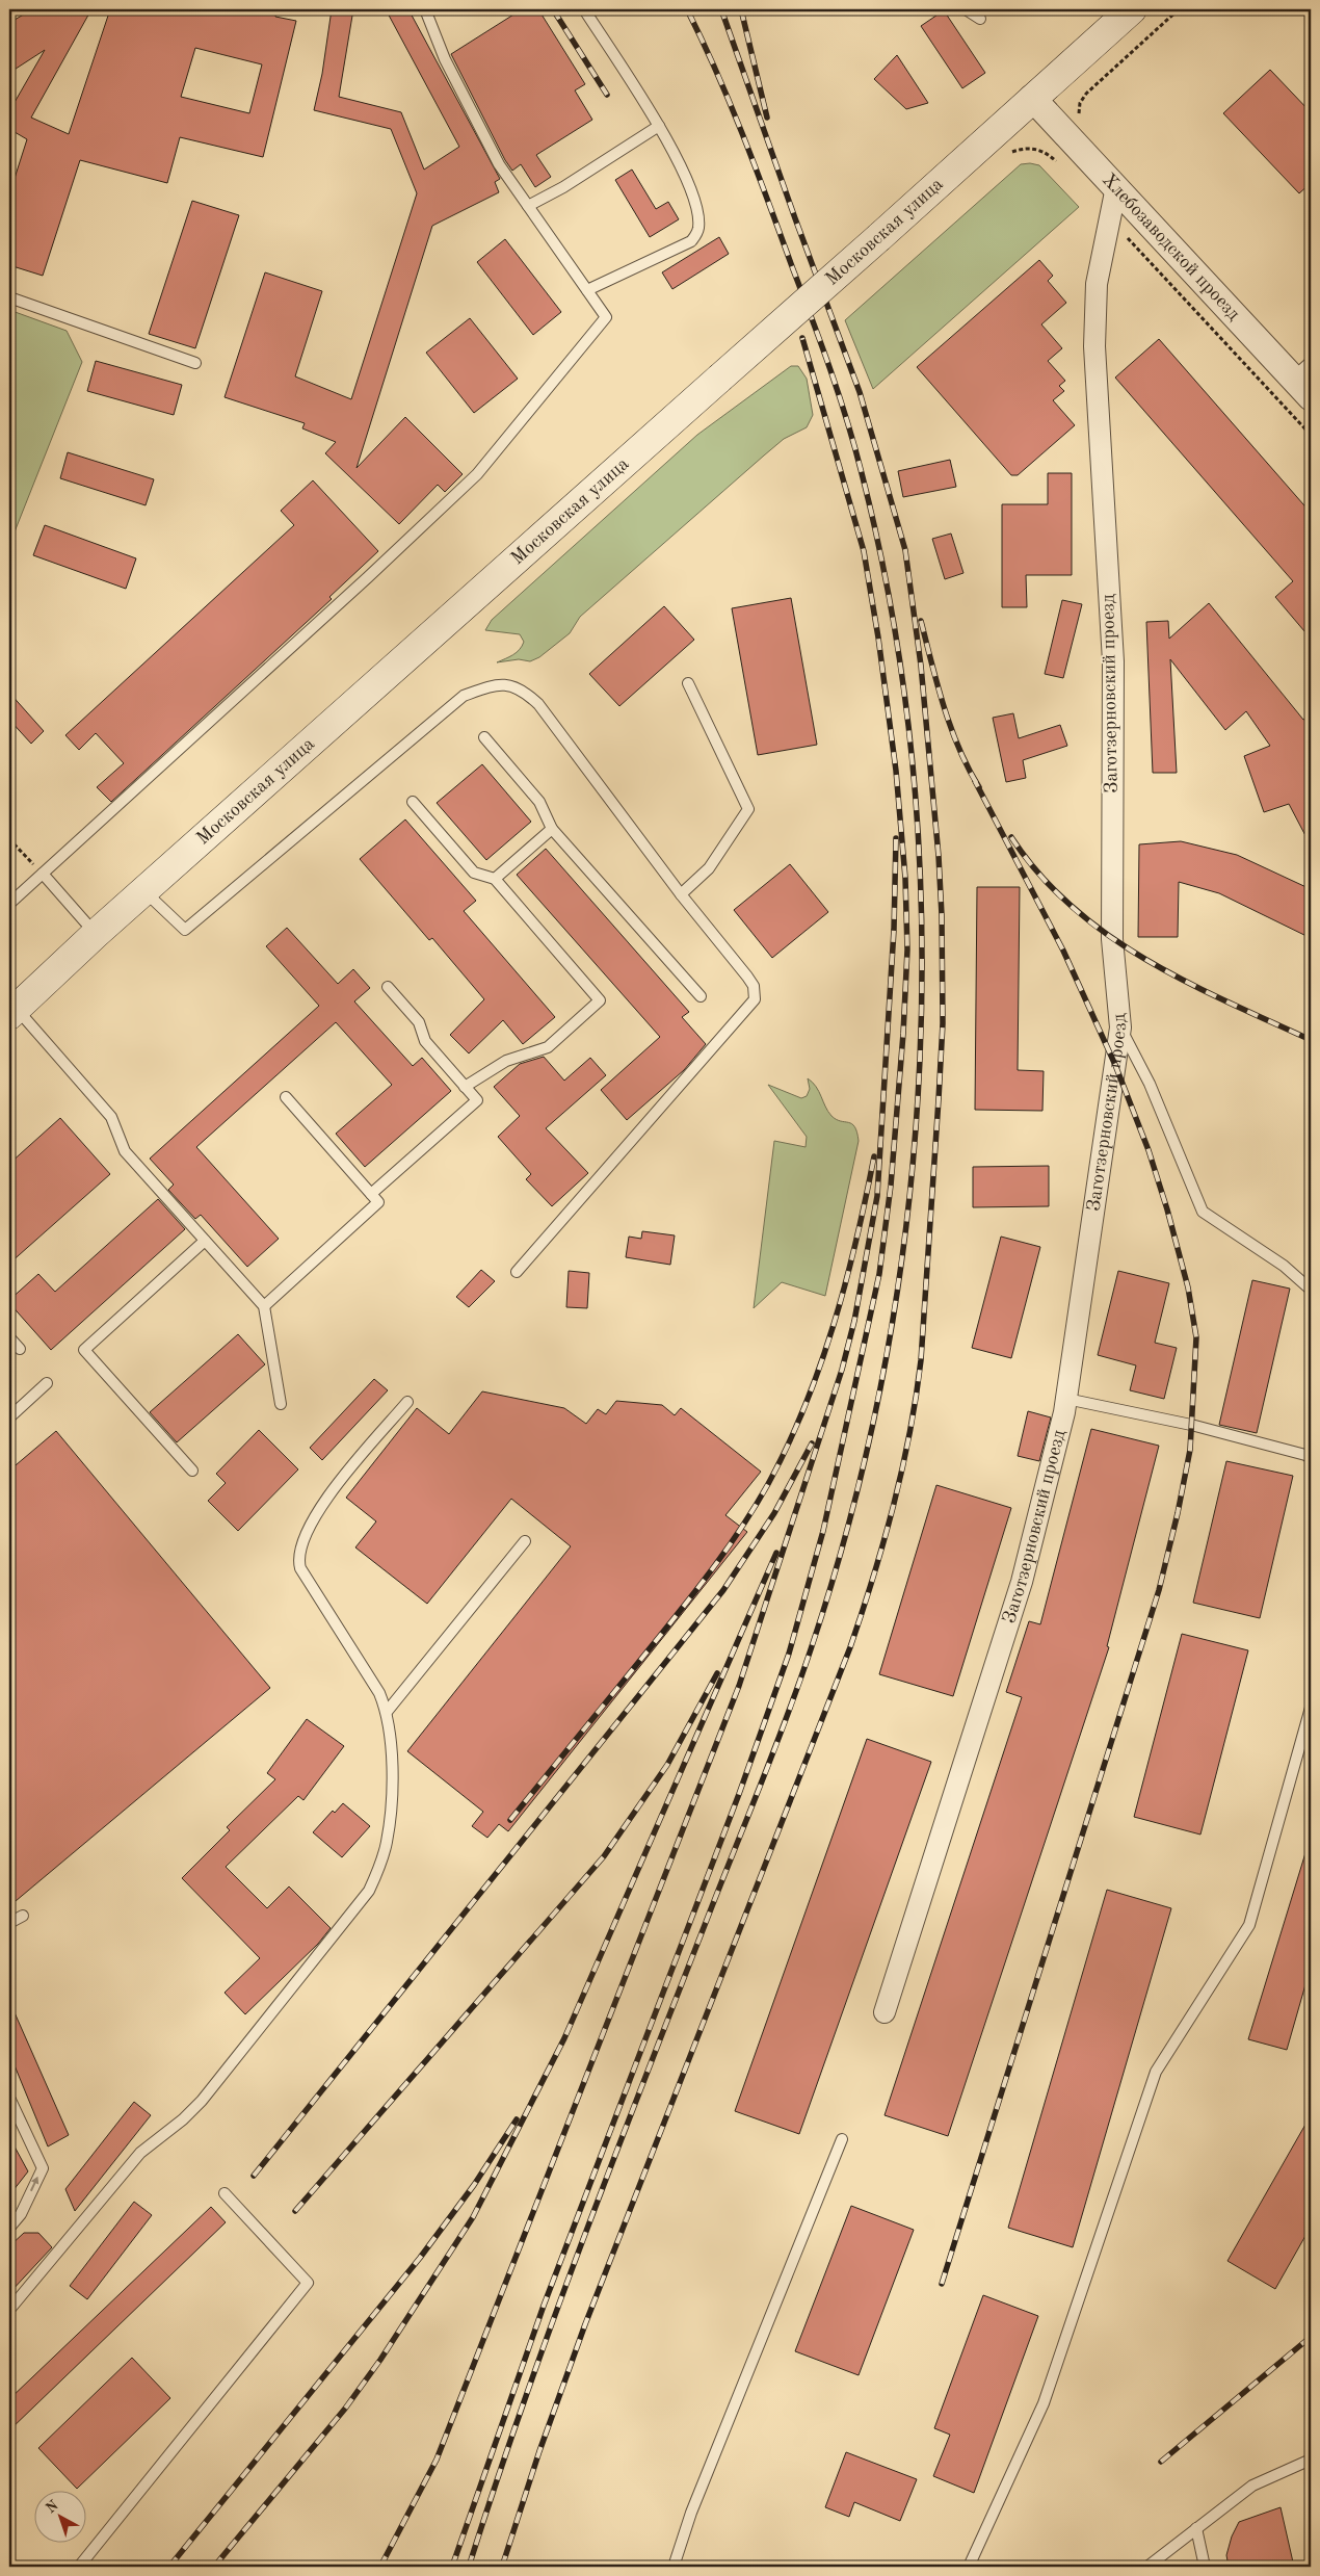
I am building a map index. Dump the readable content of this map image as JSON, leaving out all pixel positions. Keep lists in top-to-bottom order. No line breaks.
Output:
{"streets":{"main road":["Московская улица"],"street":["Хлебозаводской проезд","Заготзерновский проезд"]},"crossings":[["Московская улица","Хлебозаводской проезд"],["Хлебозаводской проезд","Заготзерновский проезд"]],"north":"top left"}
